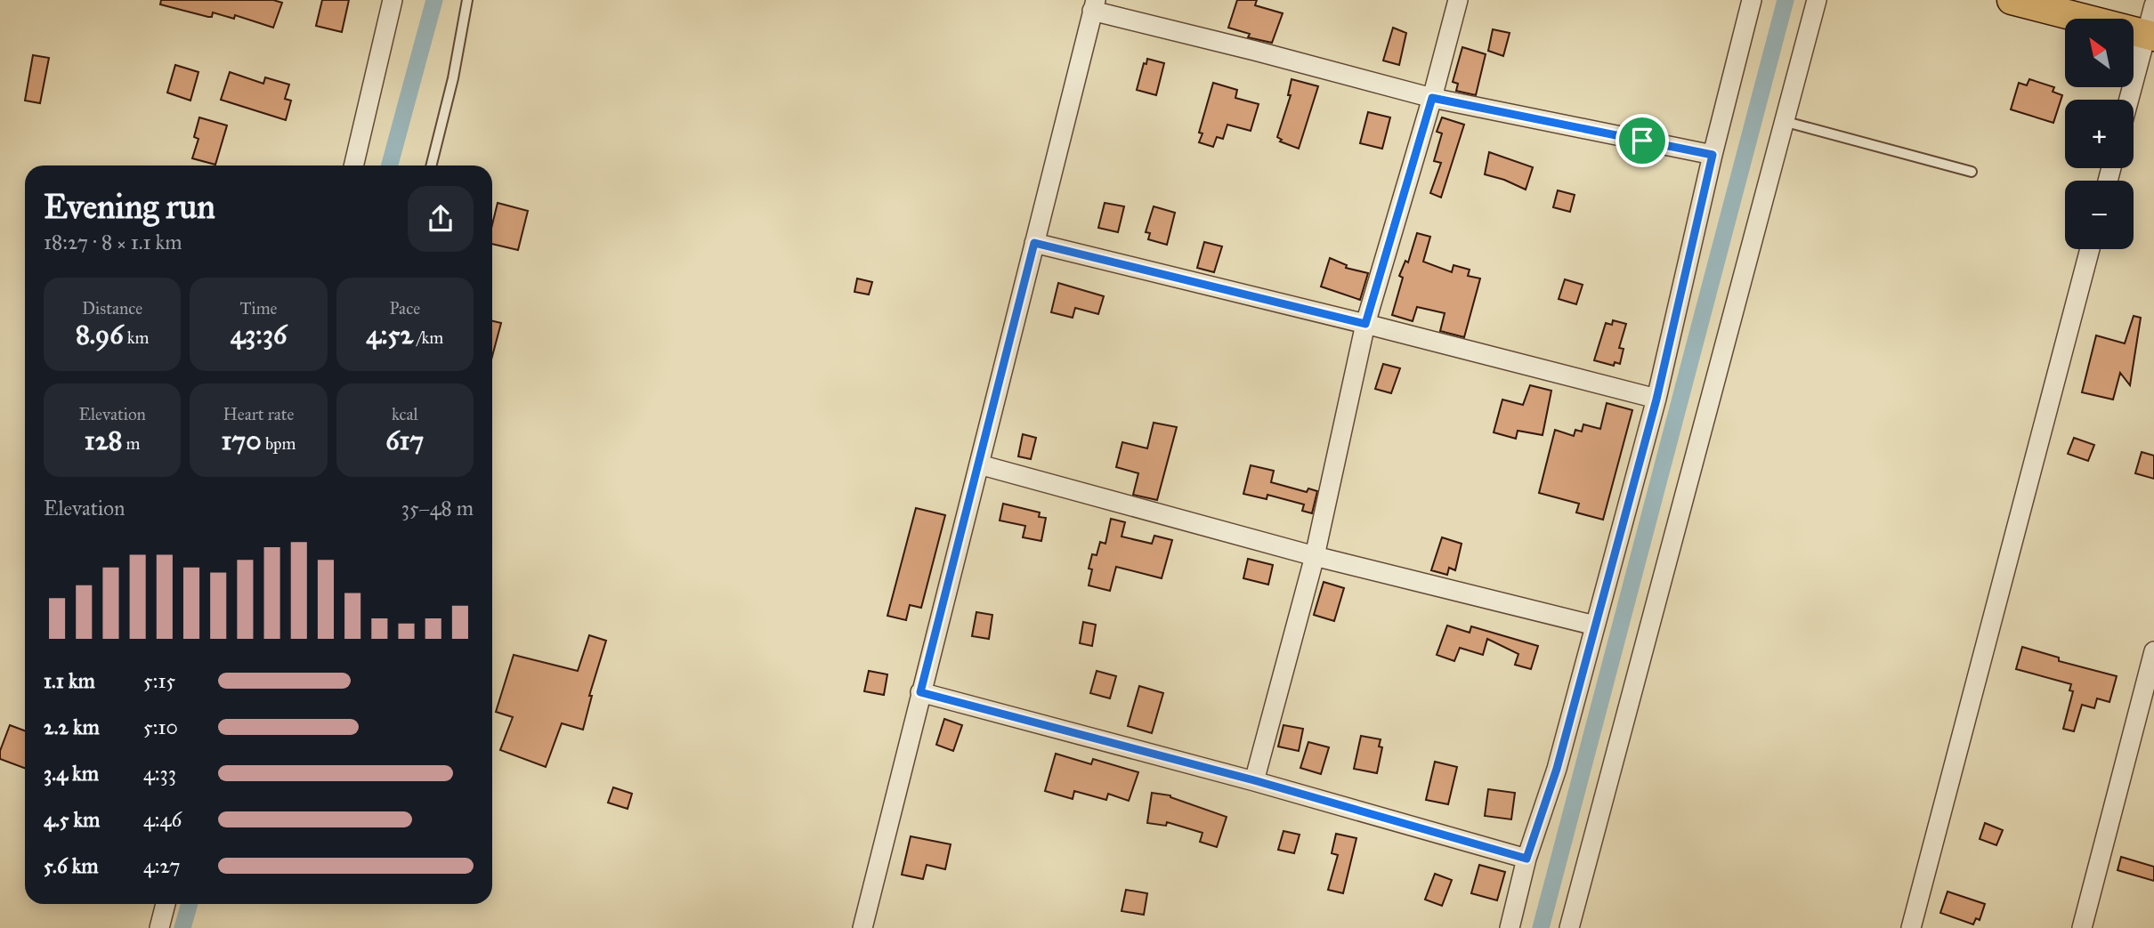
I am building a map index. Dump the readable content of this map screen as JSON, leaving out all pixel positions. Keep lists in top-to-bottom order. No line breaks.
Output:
{"north":"top left","page":{"map_buttons":["+","−"],"heading":["Evening run","18:27 · 8 × 1.1 km"],"stats":[["Distance","8.96 km"],["Time","43:36"],["Pace","4:52 /km"],["Elevation","128 m"],["Heart rate","170 bpm"],["kcal","617"]],"chart":["Elevation","35–48 m"],"list":[{"name":"1.1 km","note":"5:15"},{"name":"2.2 km","note":"5:10"},{"name":"3.4 km","note":"4:33"},{"name":"4.5 km","note":"4:46"},{"name":"5.6 km","note":"4:27"}]}}
